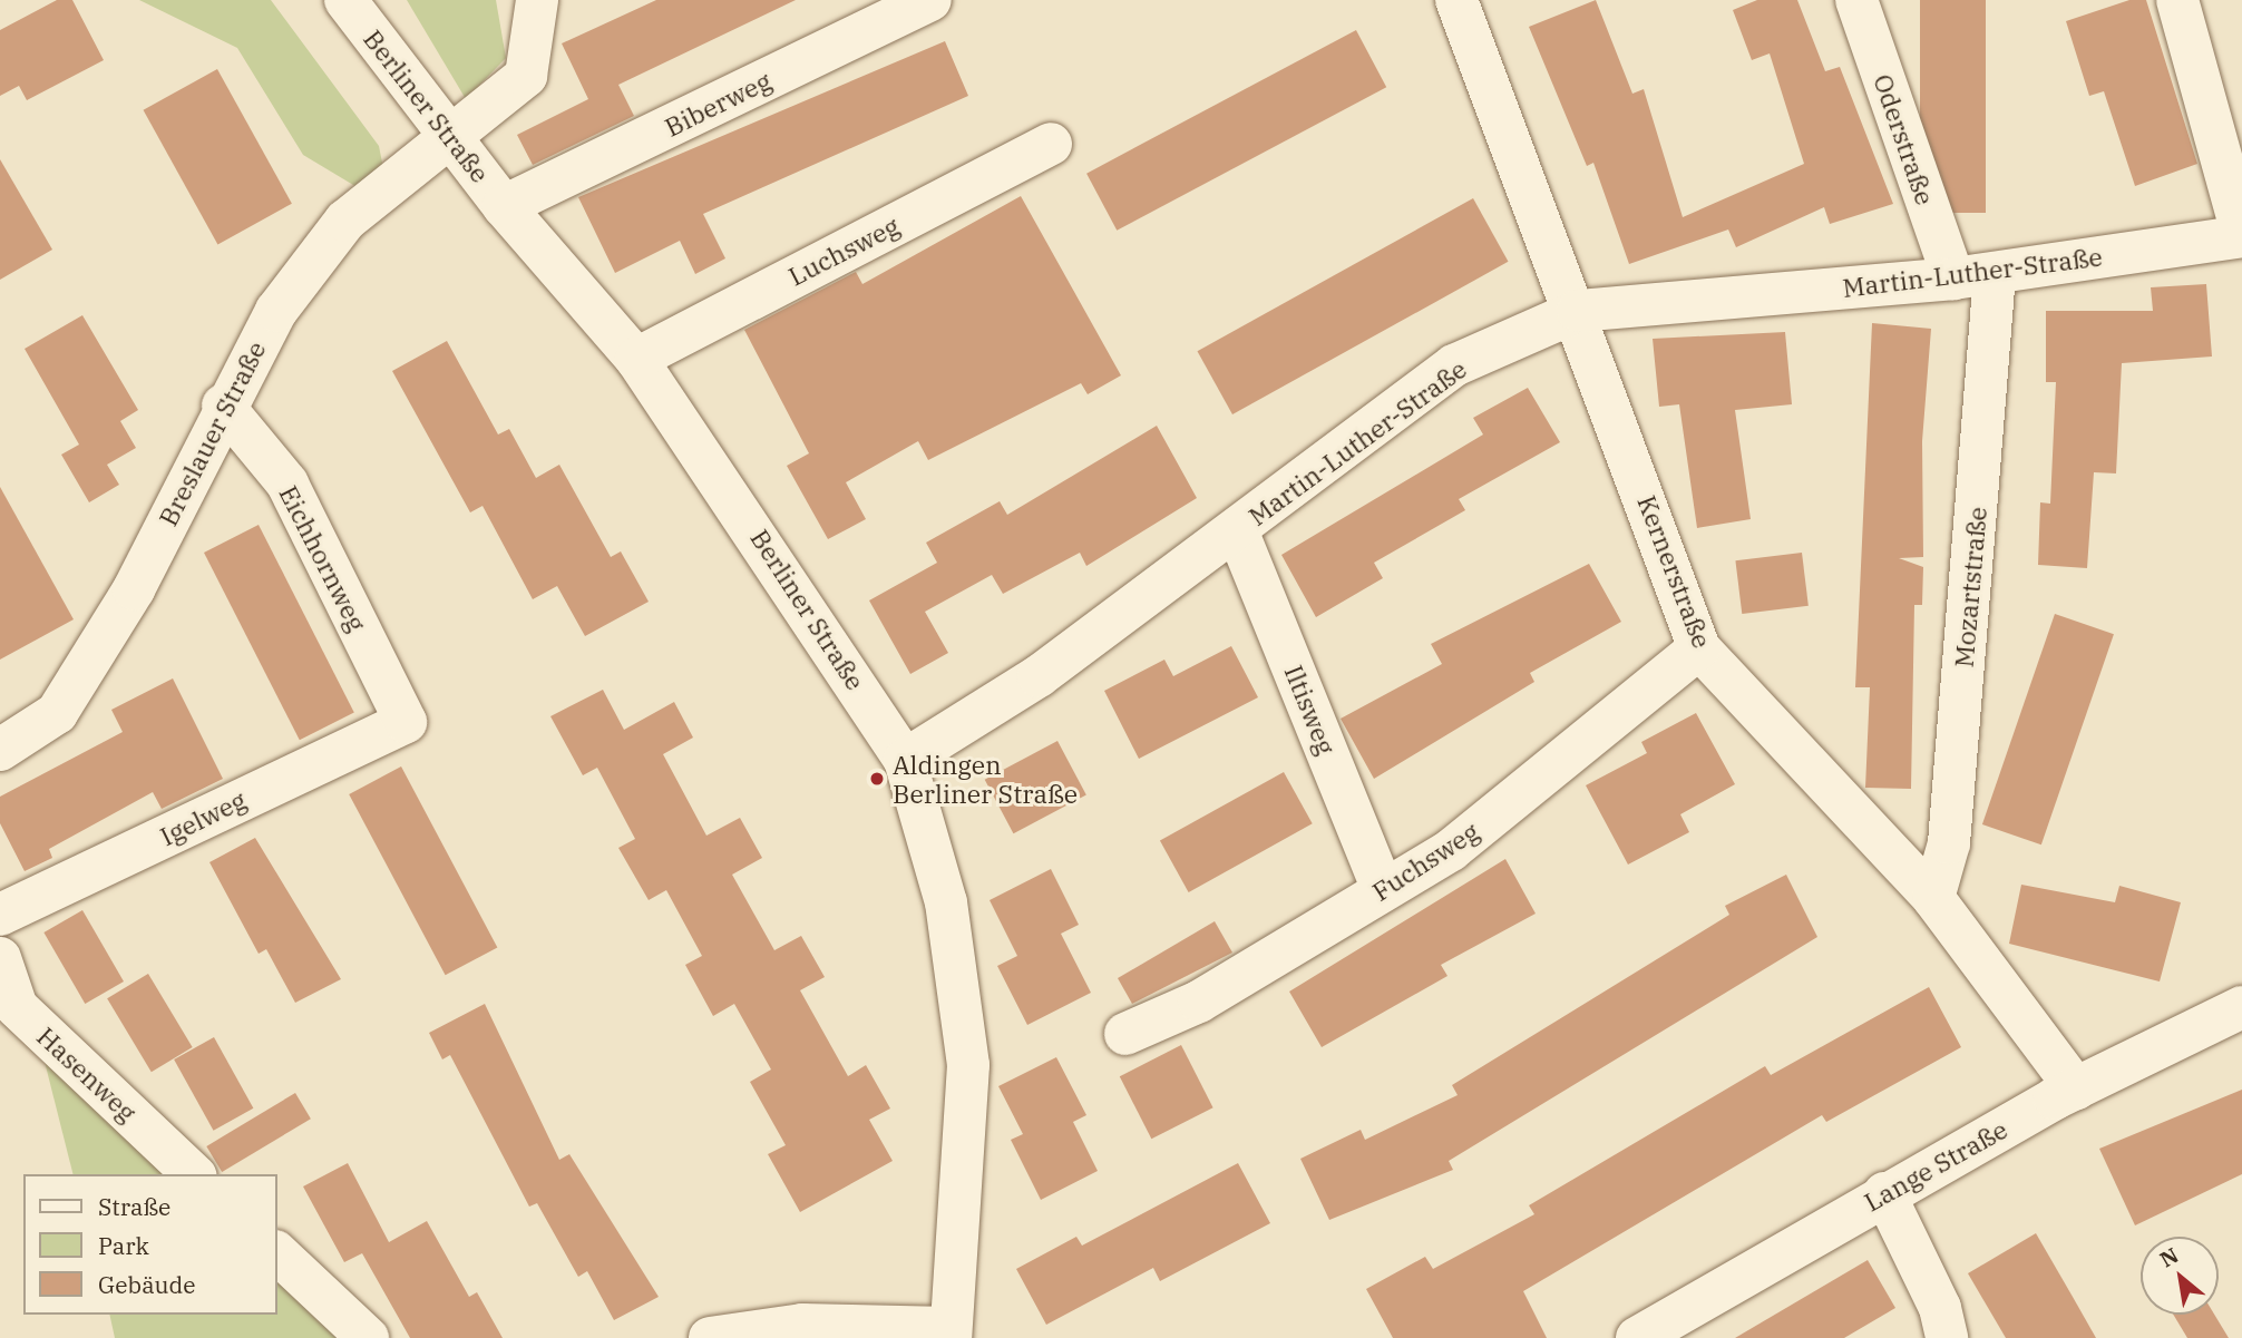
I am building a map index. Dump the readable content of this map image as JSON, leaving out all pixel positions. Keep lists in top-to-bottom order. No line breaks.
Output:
{"streets":{"street":["Biberweg","Berliner Straße","Oderstraße","Luchsweg","Martin-Luther-Straße","Breslauer Straße","Eichhornweg","Kernerstraße","Mozartstraße","Iltisweg","Igelweg","Fuchsweg","Hasenweg","Lange Straße"]},"crossings":[["Biberweg","Berliner Straße"],["Berliner Straße","Luchsweg"],["Berliner Straße","Martin-Luther-Straße"],["Berliner Straße","Breslauer Straße"],["Oderstraße","Martin-Luther-Straße"],["Martin-Luther-Straße","Kernerstraße"],["Martin-Luther-Straße","Mozartstraße"],["Martin-Luther-Straße","Iltisweg"],["Breslauer Straße","Eichhornweg"],["Eichhornweg","Igelweg"],["Kernerstraße","Mozartstraße"],["Kernerstraße","Fuchsweg"],["Kernerstraße","Lange Straße"],["Iltisweg","Fuchsweg"]],"places":["Aldingen Berliner Straße"],"legend":["Straße","Park","Gebäude"],"north":"top left"}
